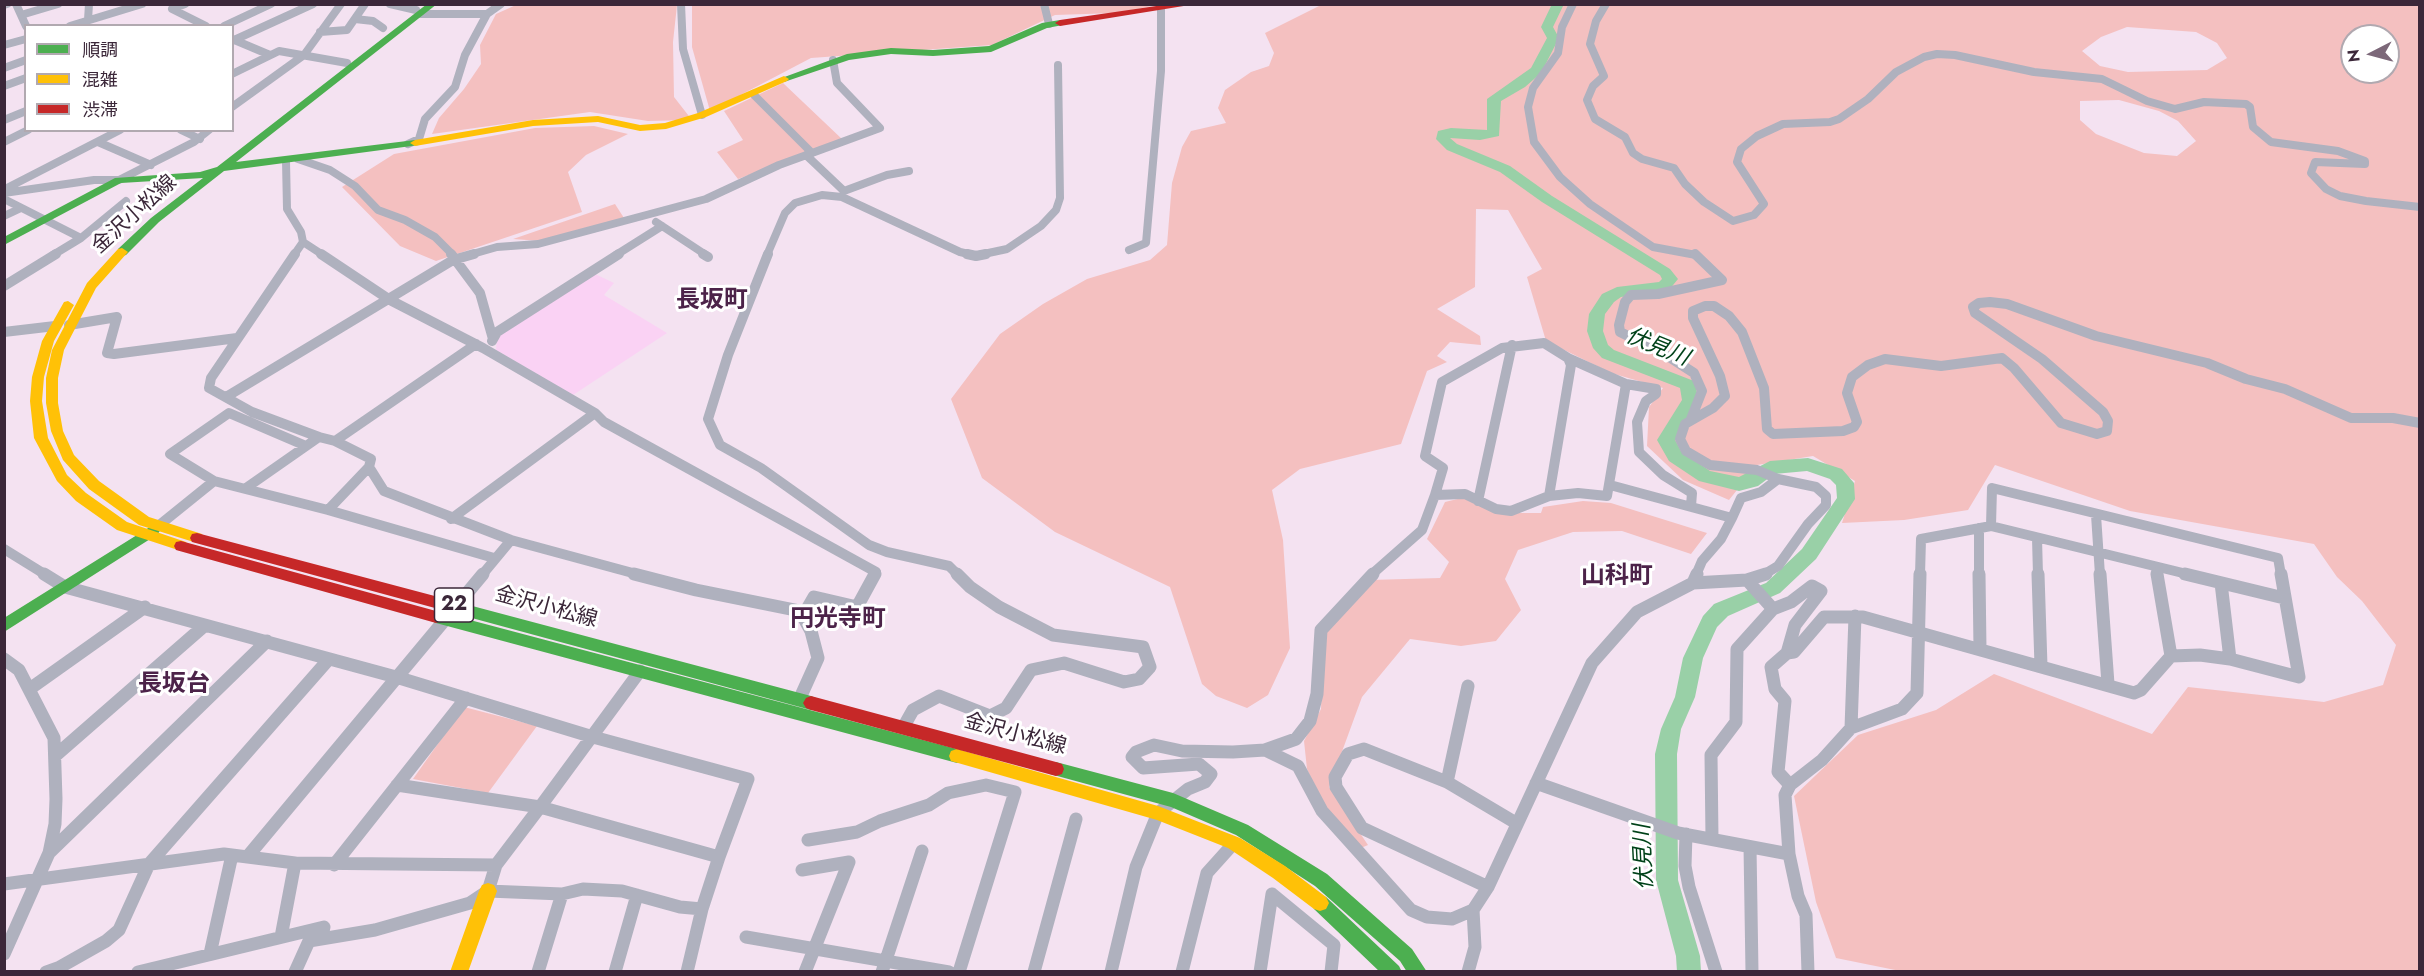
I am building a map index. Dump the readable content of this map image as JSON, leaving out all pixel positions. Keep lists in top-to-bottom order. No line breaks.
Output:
{"streets":{"main road":["金沢小松線","22"]},"districts":["長坂町","山科町","円光寺町","長坂台"],"water":["伏見川"],"legend":["順調","混雑","渋滞"],"north":"left"}
